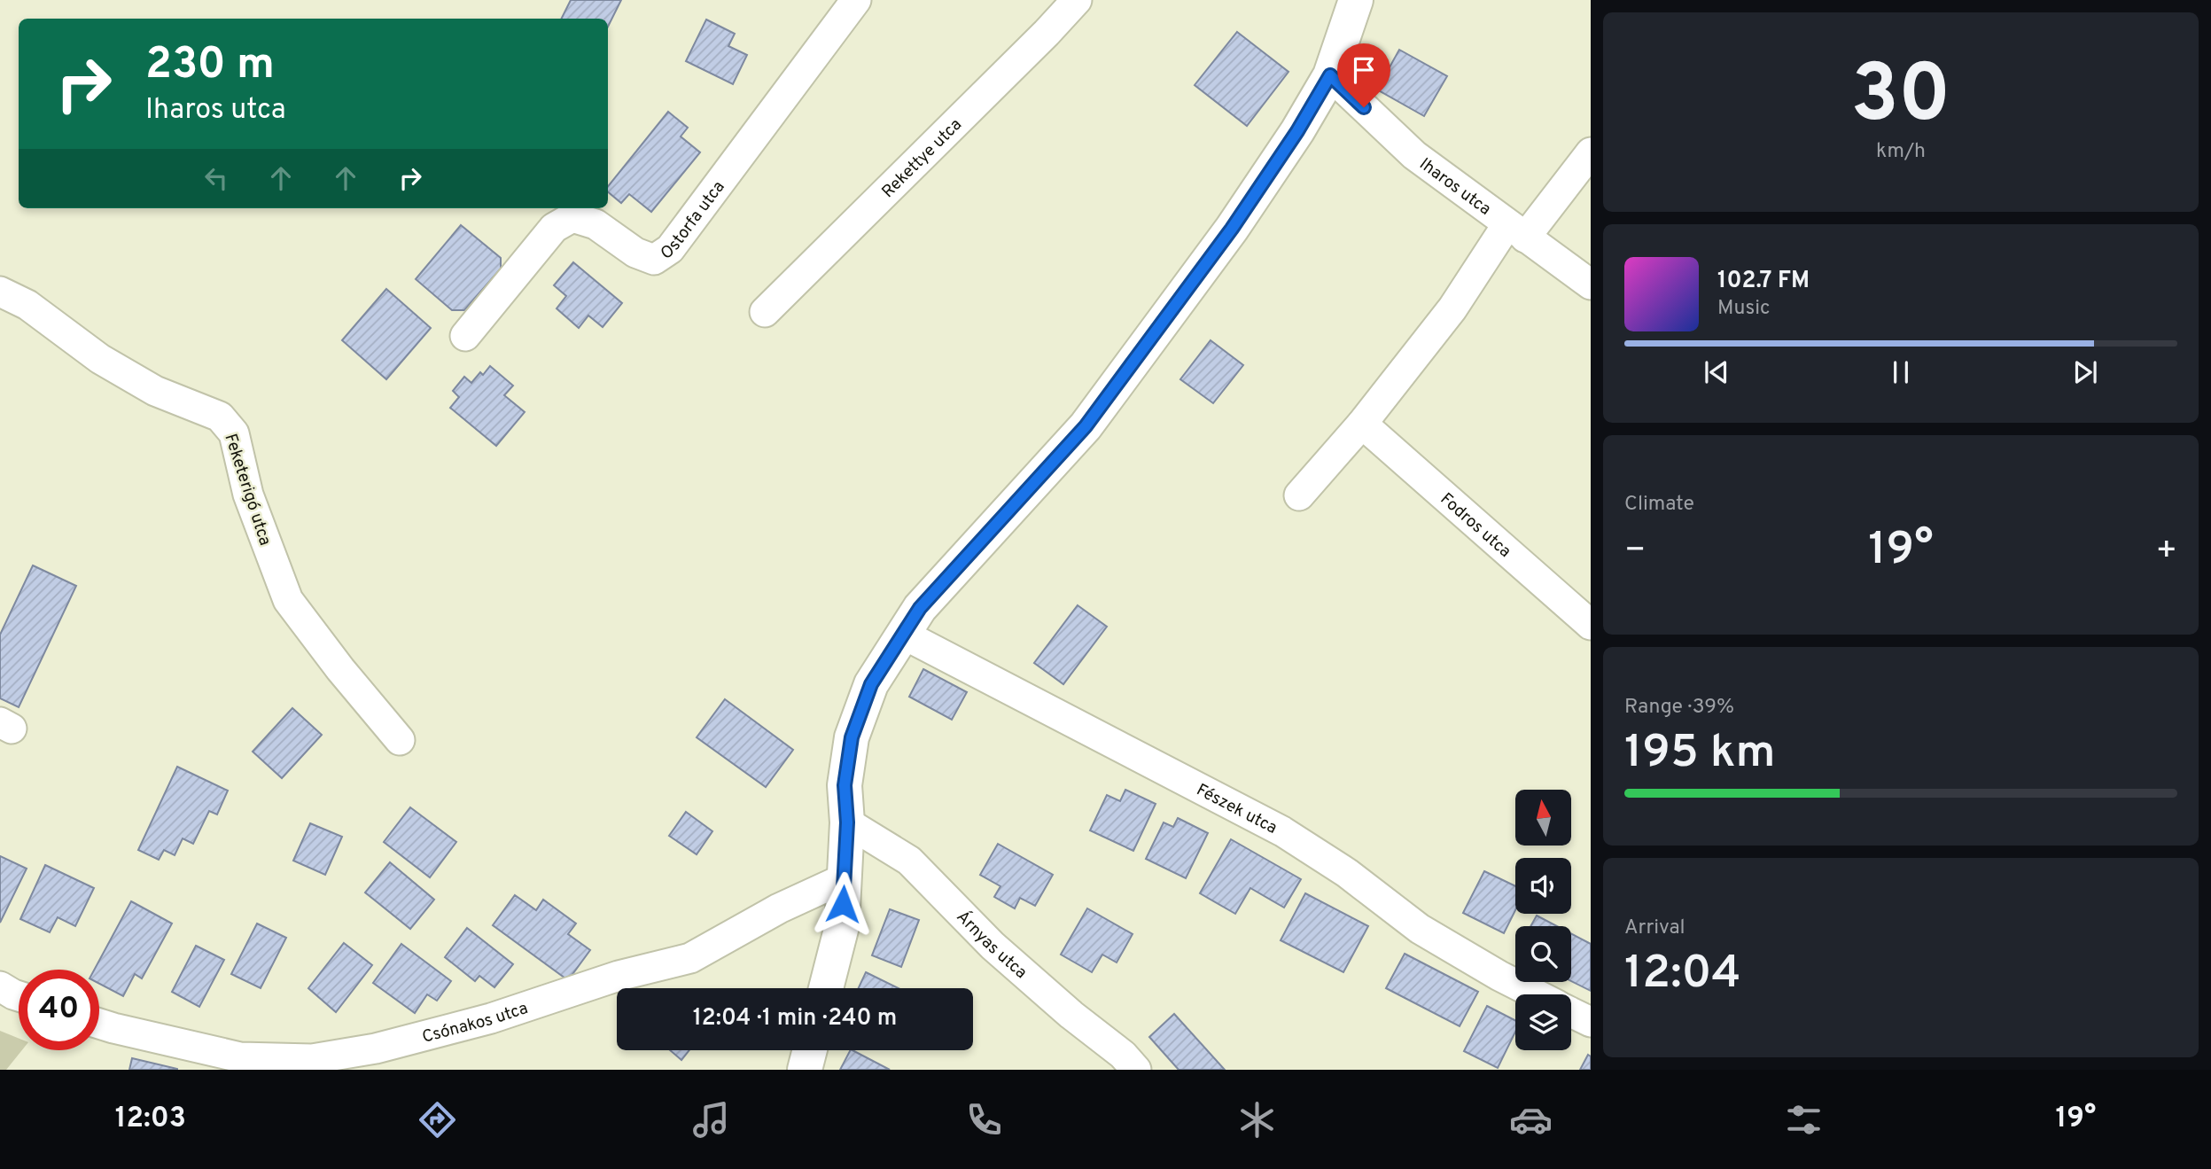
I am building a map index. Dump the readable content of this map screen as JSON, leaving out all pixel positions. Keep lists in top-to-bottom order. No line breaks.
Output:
{"streets":{"street":["Rekettye utca","Iharos utca","Ostorfa utca","Feketerigó utca","Fodros utca","Fészek utca","Árnyas utca","Csónakos utca"]},"north":"top","page":{"tile":[["30","km/h"],"Climate",["Range · 39%","195 km"],["Arrival","12:04"]],"turn":["230 m","Iharos utca"],"song":["102.7 FM","Music"],"heat":["−","19°","+"],"limit":"40","trip":"12:04 · 1 min · 240 m","tabs":["12:03","19°"]}}
